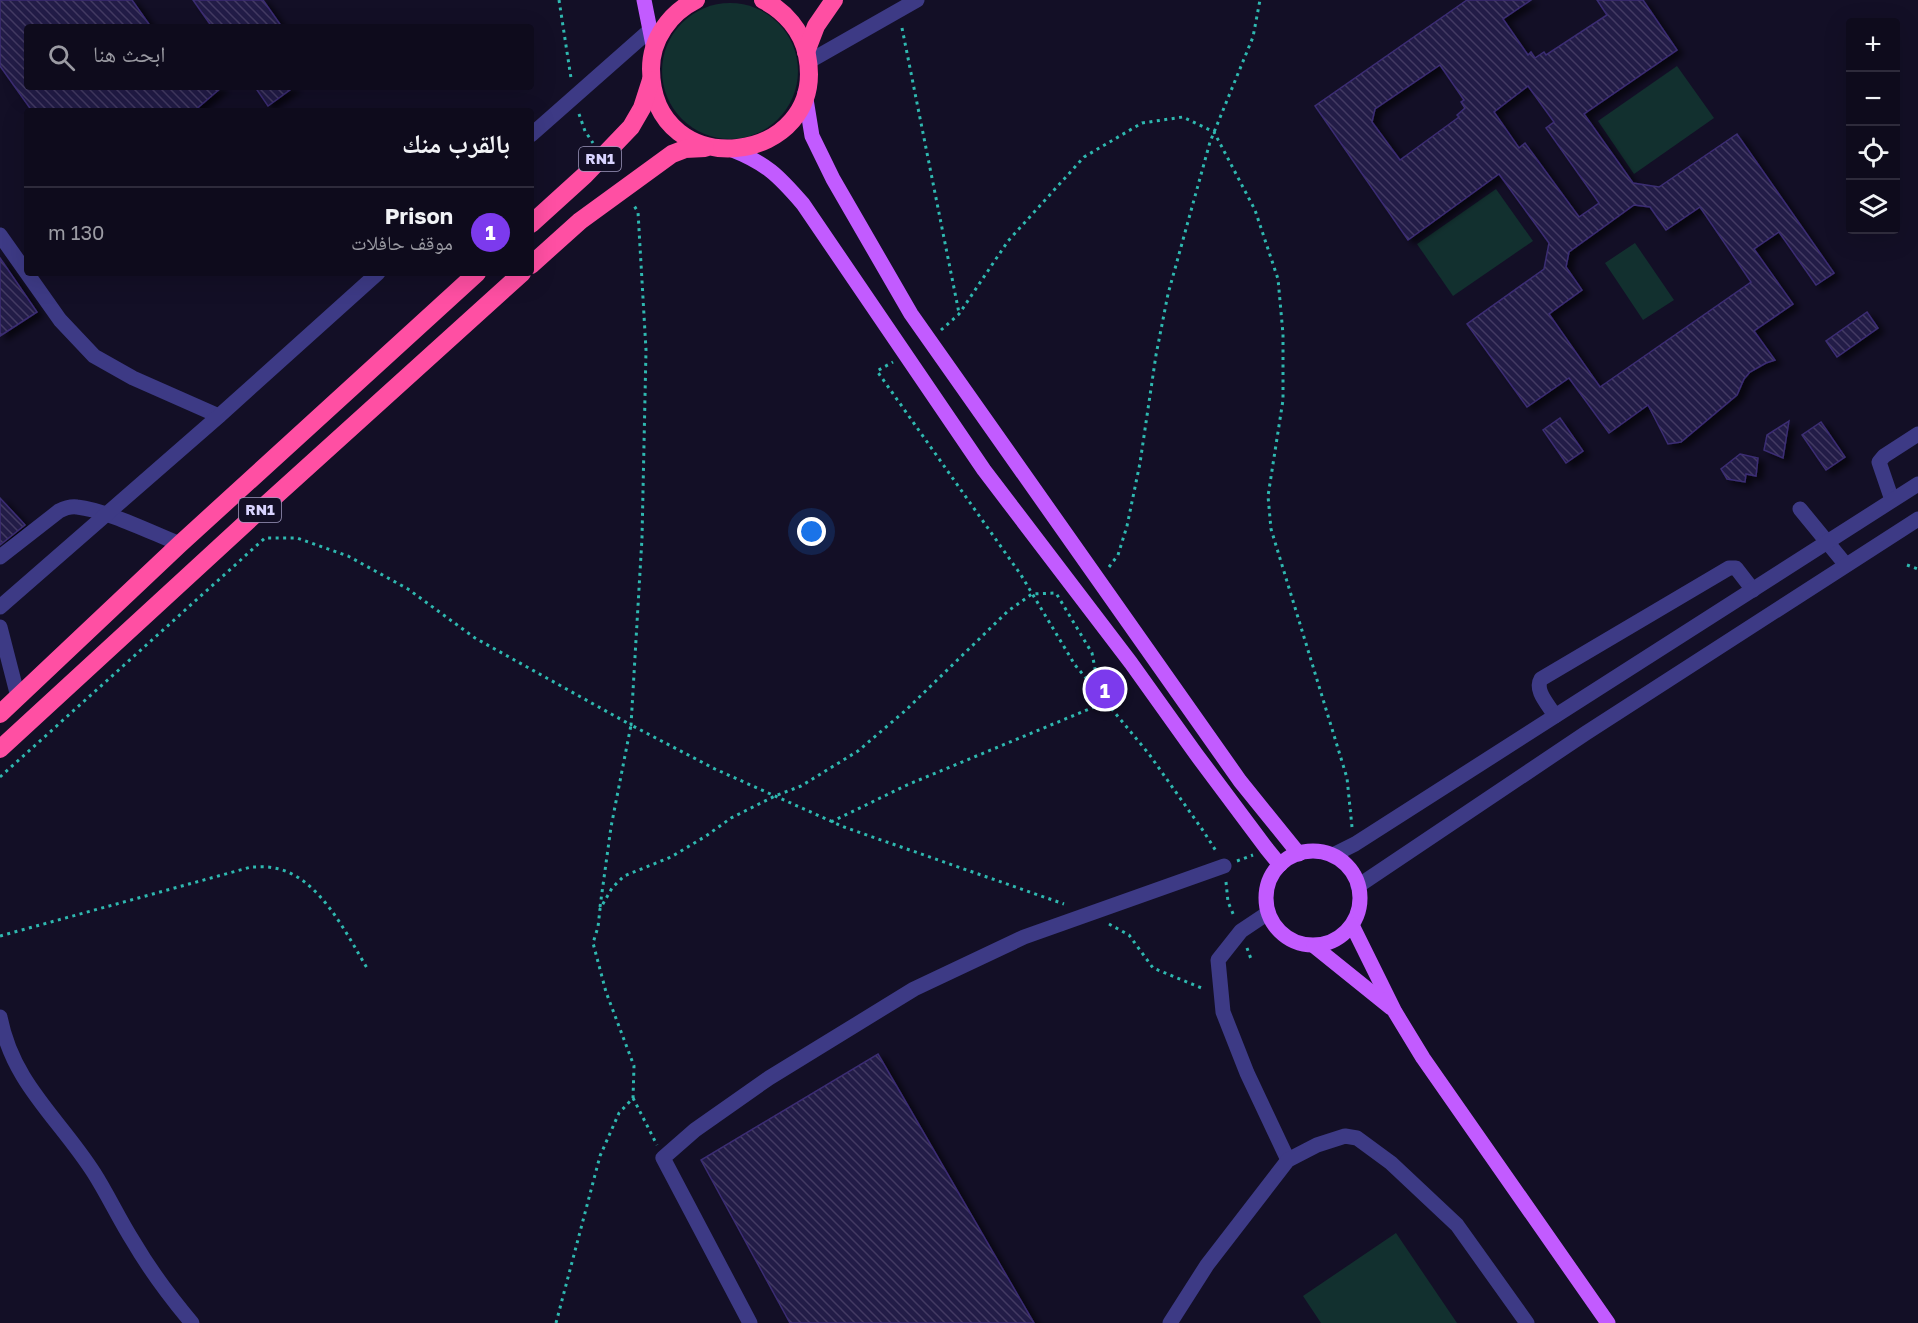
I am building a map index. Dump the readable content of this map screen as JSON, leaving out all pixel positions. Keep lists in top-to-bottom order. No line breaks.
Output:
{"streets":{"highway":["RN1"]},"page":{"map_buttons":["+","−"],"search":"ابحث هنا","heading":"بالقرب منك","list":[{"mark":"1","name":"Prison","note":"موقف حافلات","value":"130 m"}],"pins":"1"}}
